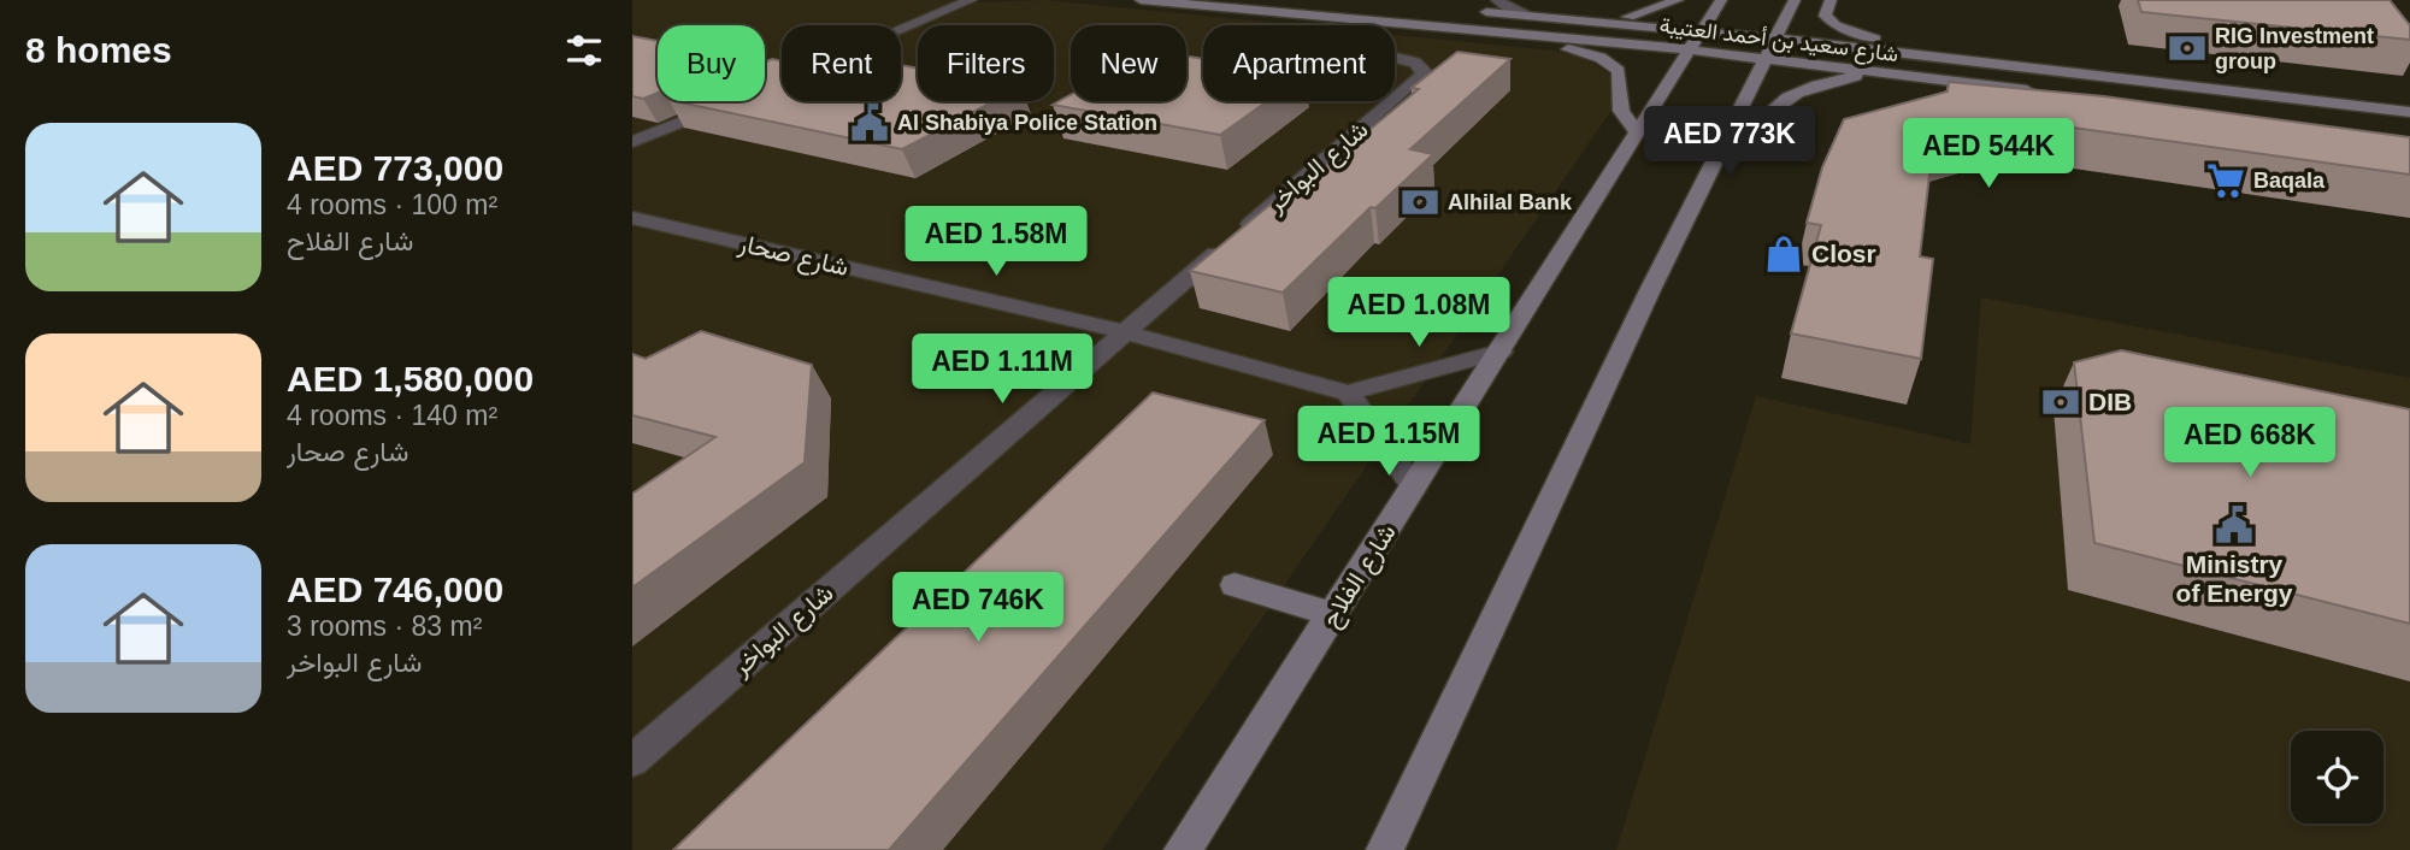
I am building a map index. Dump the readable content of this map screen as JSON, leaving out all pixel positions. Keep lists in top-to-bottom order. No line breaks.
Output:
{"streets":{"main road":["شارع سعيد بن أحمد العتيبة","شارع الفلاح"],"street":["شارع البواخر","شارع صحار"]},"crossings":[["شارع سعيد بن أحمد العتيبة","شارع الفلاح"],["شارع البواخر","شارع صحار"]],"places":{"bank":["RIG Investment group","Alhilal Bank","DIB"],"public building":["Al Shabiya Police Station","Ministry of Energy"],"supermarket":["Baqala"],"shop":["Closr"]},"page":{"heading":"8 homes","chip":["Buy","Rent","Filters","New","Apartment"],"list":[{"name":"AED 773,000","note":"4 rooms · 100 m² · شارع الفلاح"},{"name":"AED 1,580,000","note":"4 rooms · 140 m² · شارع صحار"},{"name":"AED 746,000","note":"3 rooms · 83 m² · شارع البواخر"}],"price":["AED 773K","AED 544K","AED 1.58M","AED 1.08M","AED 1.11M","AED 1.15M","AED 668K","AED 746K"]}}
